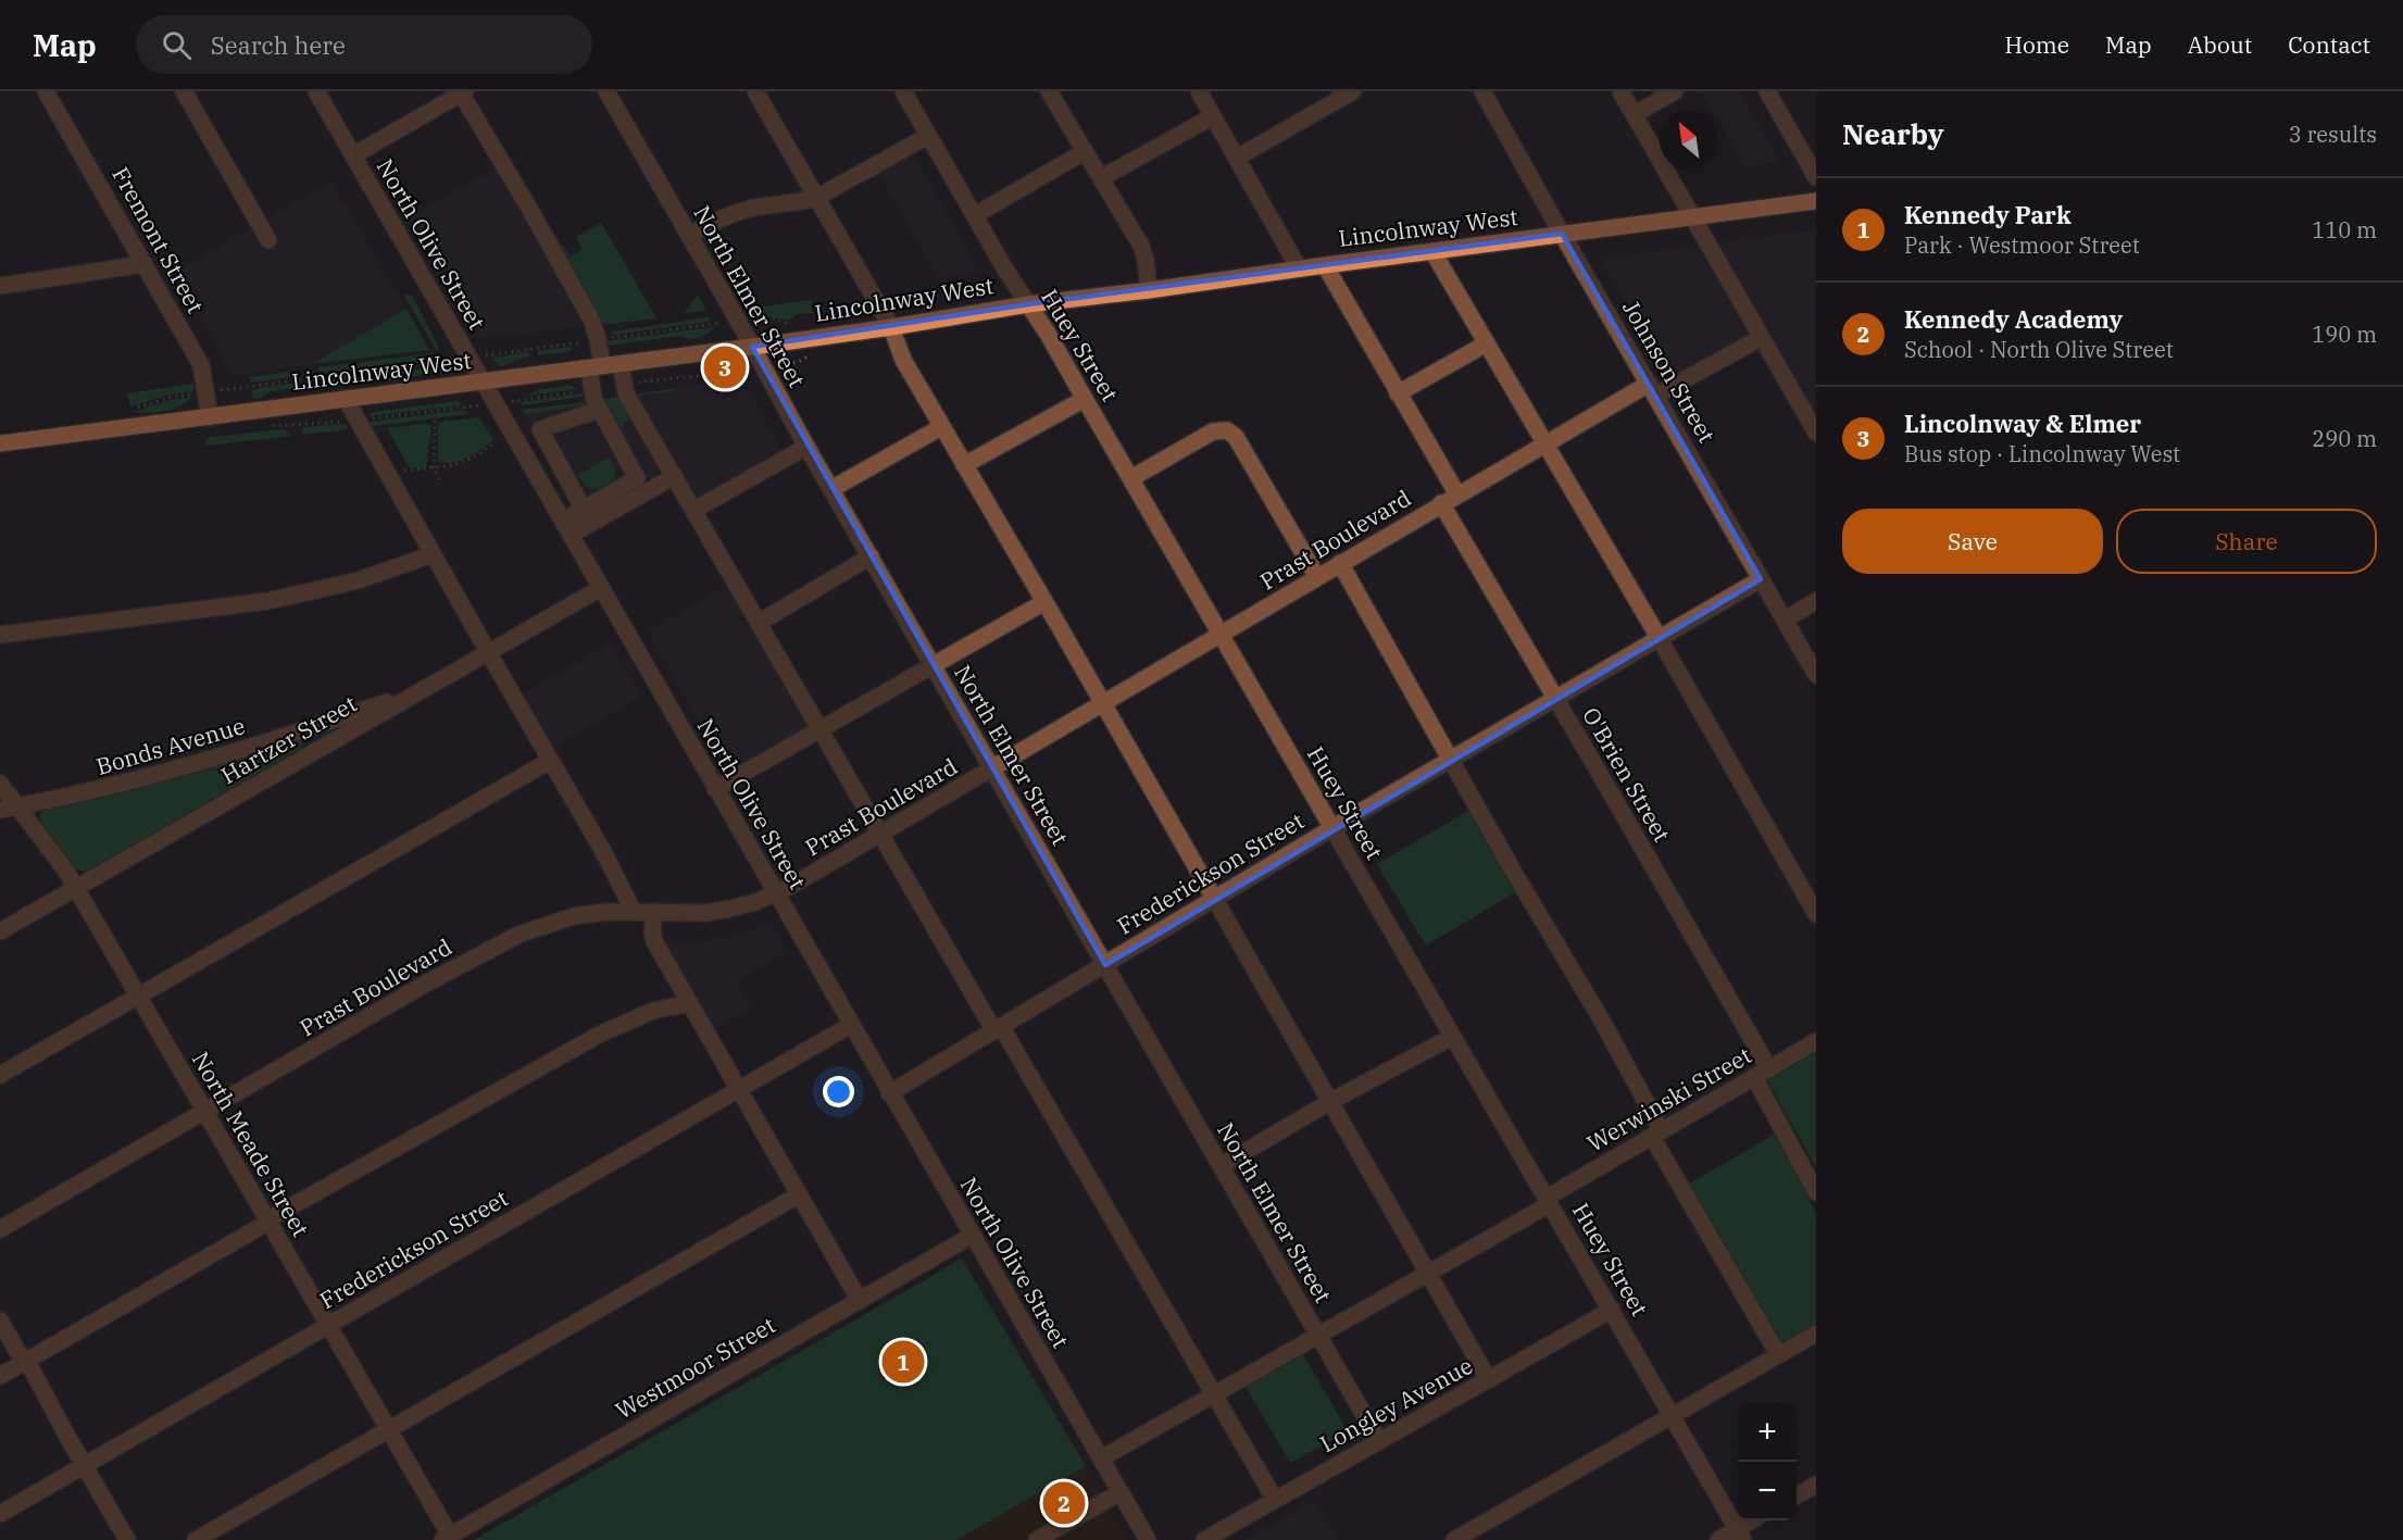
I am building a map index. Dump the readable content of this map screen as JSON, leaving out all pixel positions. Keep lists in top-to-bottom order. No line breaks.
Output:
{"streets":{"main road":["Lincolnway West"],"street":["Fremont Street","North Olive Street","North Elmer Street","Huey Street","Johnson Street","Prast Boulevard","Hartzer Street","Bonds Avenue","O'Brien Street","Frederickson Street","Werwinski Street","North Meade Street","Westmoor Street","Longley Avenue"]},"crossings":[["Lincolnway West","Fremont Street"],["Lincolnway West","North Olive Street"],["Lincolnway West","North Elmer Street"],["Lincolnway West","Huey Street"],["Lincolnway West","Johnson Street"],["North Olive Street","Prast Boulevard"],["North Olive Street","Hartzer Street"],["North Olive Street","Frederickson Street"],["North Olive Street","Werwinski Street"],["North Olive Street","Westmoor Street"],["North Elmer Street","Prast Boulevard"],["North Elmer Street","Frederickson Street"],["North Elmer Street","Werwinski Street"],["North Elmer Street","Longley Avenue"],["Huey Street","Prast Boulevard"],["Huey Street","Frederickson Street"],["Huey Street","Werwinski Street"],["Huey Street","Longley Avenue"],["Johnson Street","Prast Boulevard"],["Johnson Street","Frederickson Street"],["Prast Boulevard","O'Brien Street"],["Prast Boulevard","North Meade Street"],["Hartzer Street","Bonds Avenue"],["Hartzer Street","North Meade Street"],["Bonds Avenue","North Meade Street"],["O'Brien Street","Frederickson Street"],["O'Brien Street","Werwinski Street"],["Frederickson Street","North Meade Street"],["North Meade Street","Westmoor Street"]],"north":"top left","page":{"header":"Map","search":"Search here","nav":["Home","Map","About","Contact"],"heading":["Nearby","3 results"],"list":[{"mark":"1","name":"Kennedy Park","note":"Park · Westmoor Street","value":"110 m"},{"mark":"2","name":"Kennedy Academy","note":"School · North Olive Street","value":"190 m"},{"mark":"3","name":"Lincolnway & Elmer","note":"Bus stop · Lincolnway West","value":"290 m"}],"pins":["3","1","2"],"buttons":["Save","Share"],"map_buttons":["+","−"]}}
